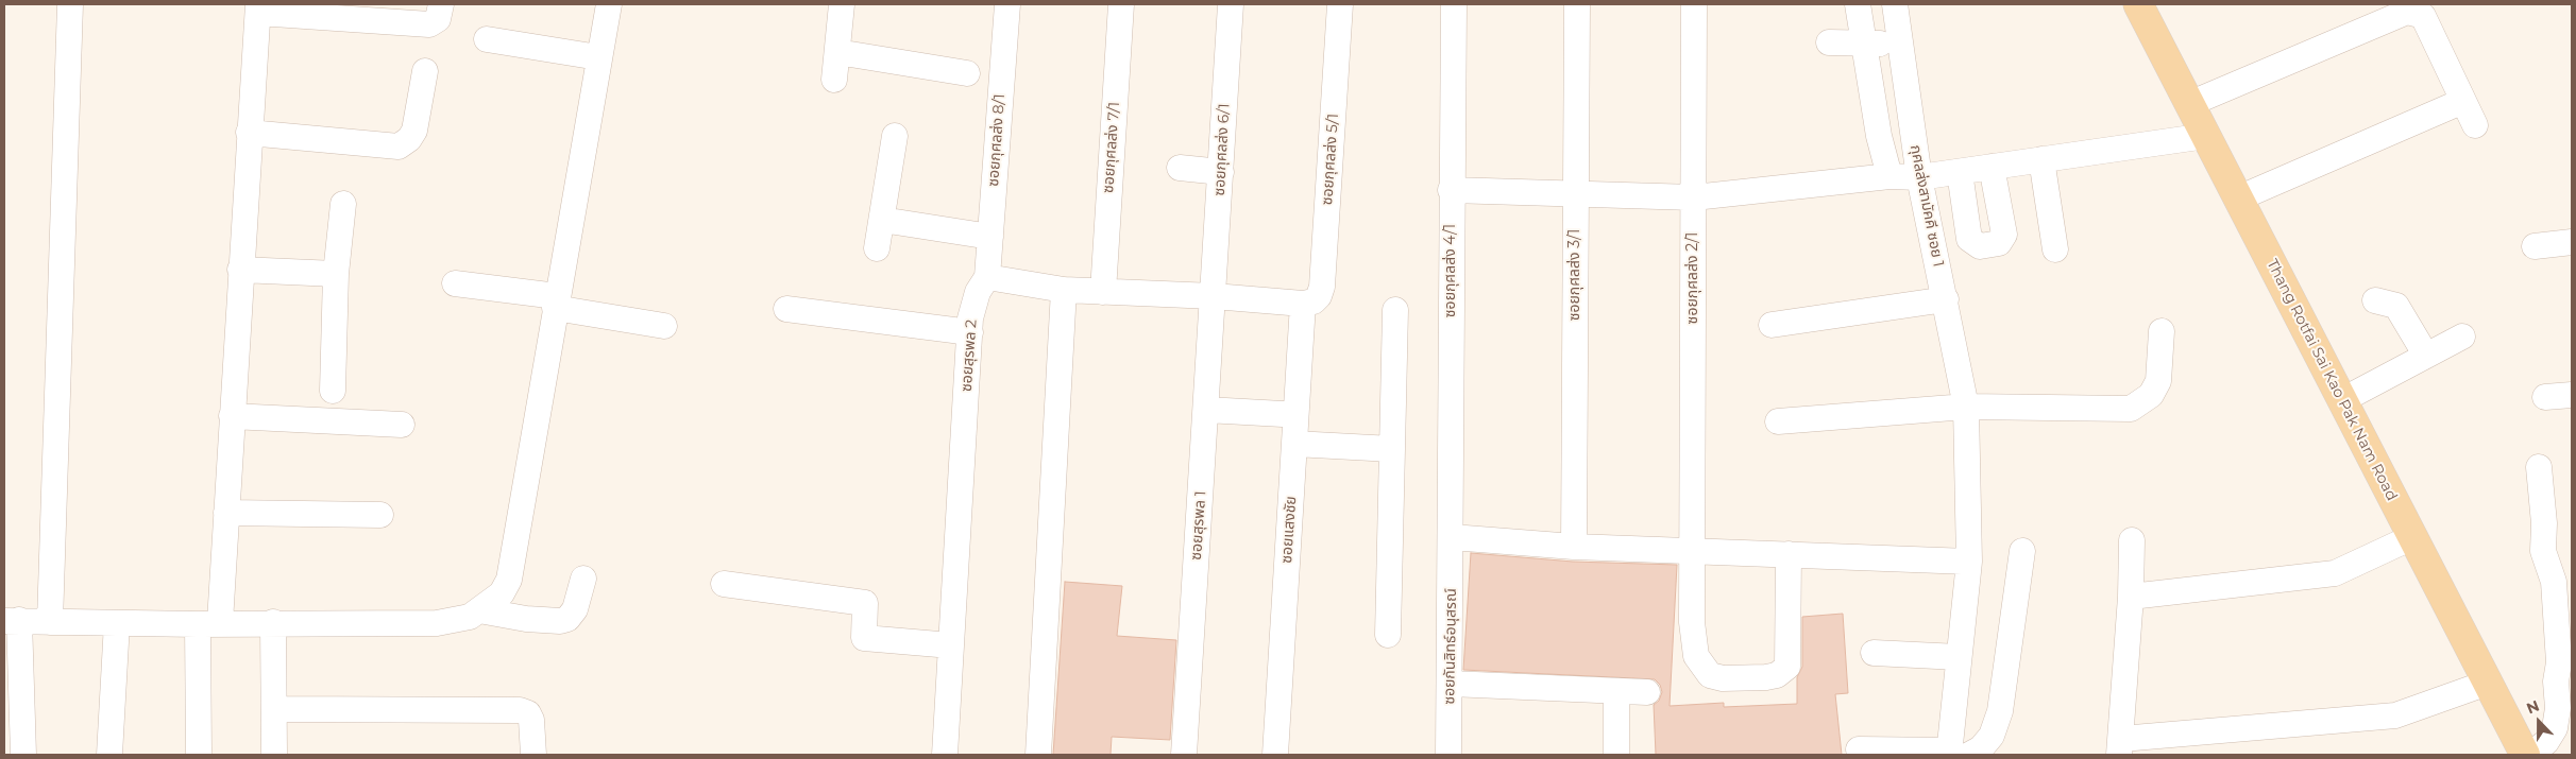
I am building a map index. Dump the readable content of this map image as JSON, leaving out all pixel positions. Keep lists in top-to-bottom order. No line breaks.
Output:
{"streets":{"main road":["Thang Rotfai Sai Kao Pak Nam Road"],"street":["ซอยกุศลส่ง 8/1","ซอยกุศลส่ง 7/1","ซอยกุศลส่ง 6/1","ซอยกุศลส่ง 5/1","กุศลส่งสามัคคี ซอย 1","ซอยกุศลส่ง 4/1","ซอยกุศลส่ง 3/1","ซอยกุศลส่ง 2/1","ซอยสุรพล 2","ซอยสุรพล 1","ซอยแสงชัย","ซอยกันสิทธ์อนุสรณ์"]},"crossings":[["ซอยกุศลส่ง 8/1","ซอยสุรพล 2"],["ซอยกุศลส่ง 6/1","ซอยสุรพล 1"],["ซอยกุศลส่ง 5/1","ซอยแสงชัย"],["ซอยกุศลส่ง 4/1","ซอยกันสิทธ์อนุสรณ์"]],"north":"top"}
